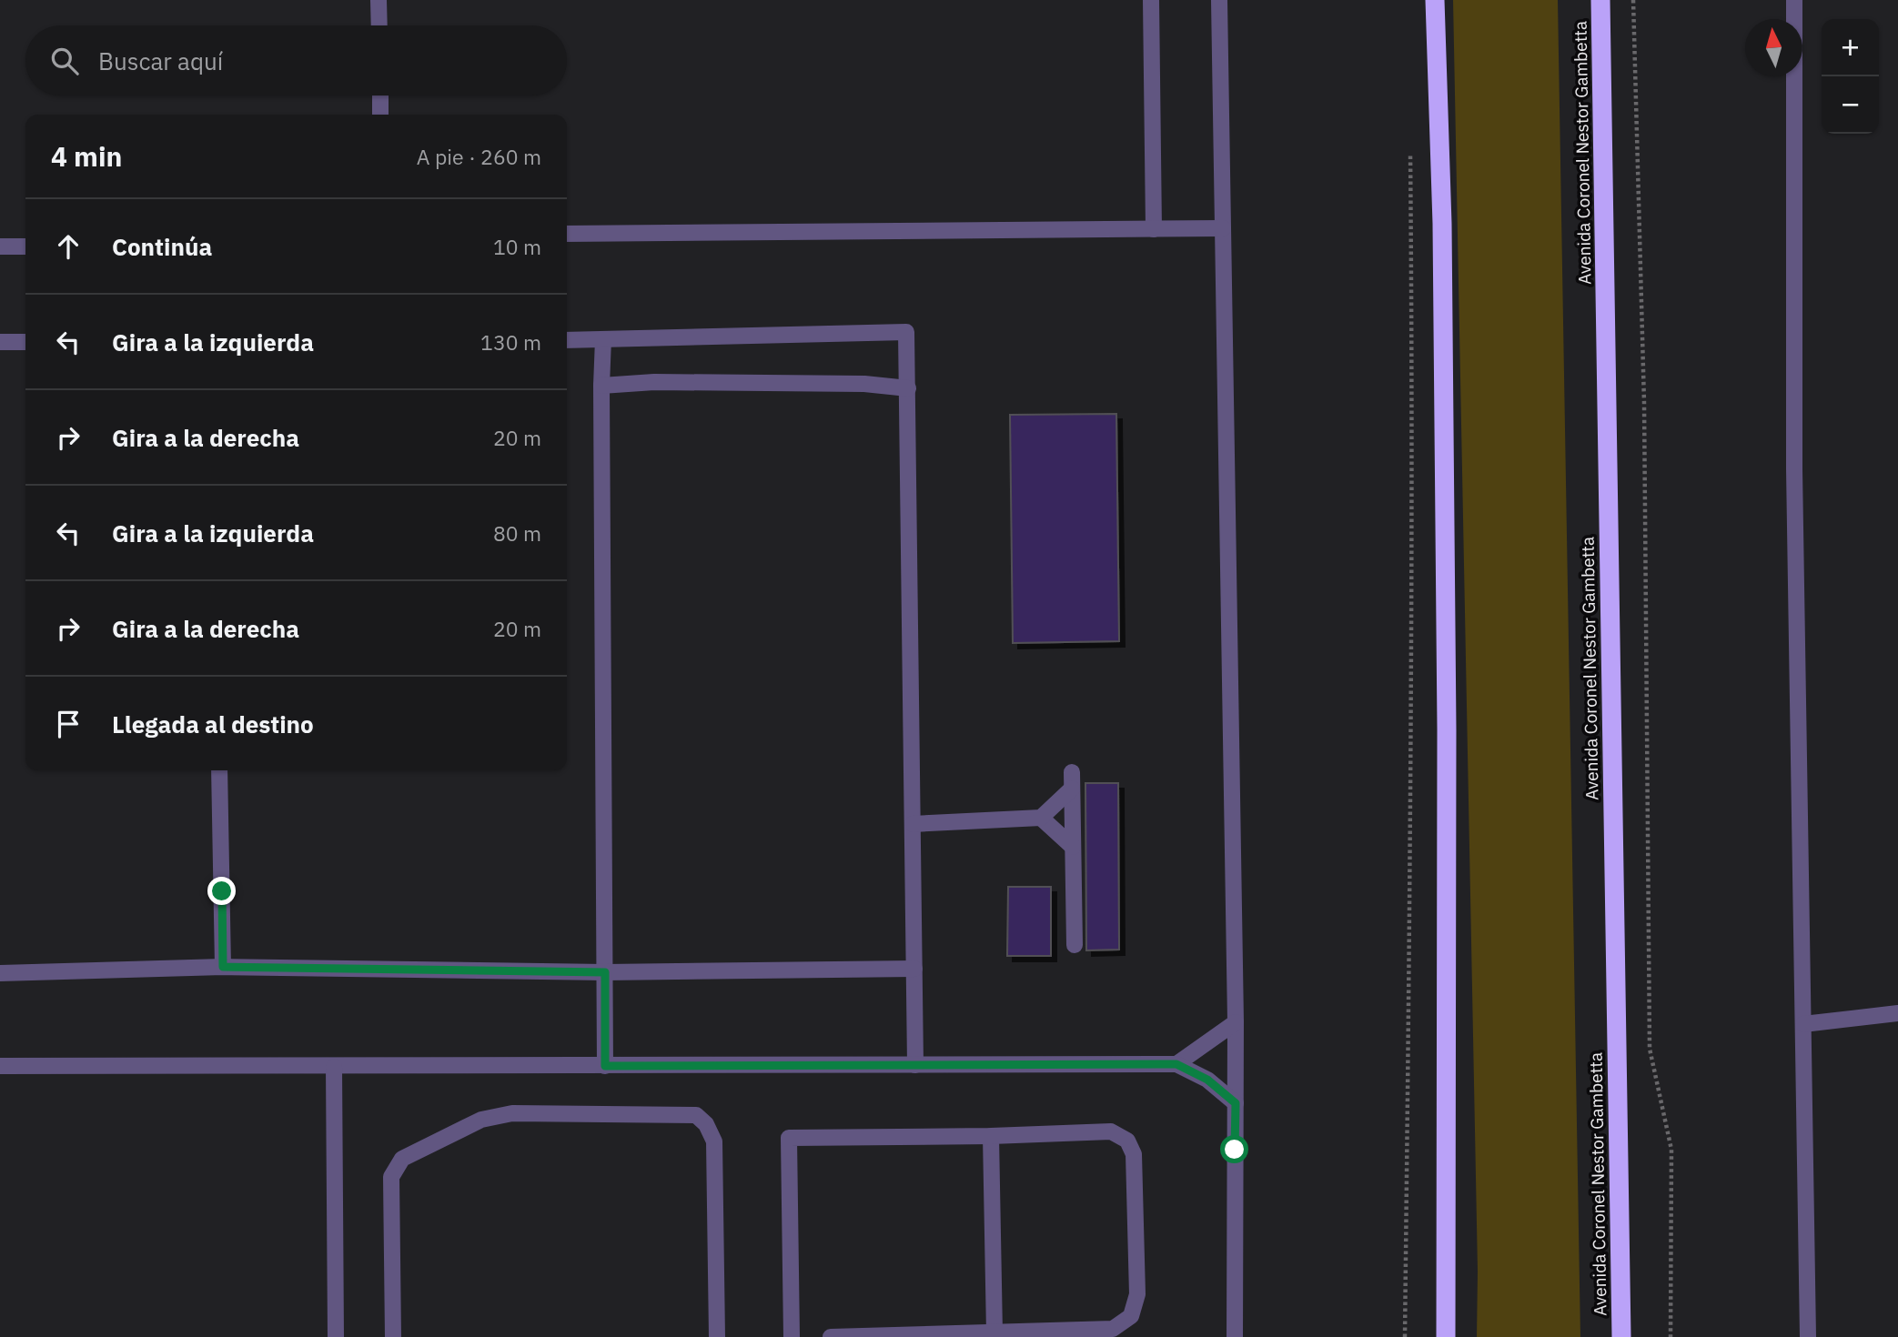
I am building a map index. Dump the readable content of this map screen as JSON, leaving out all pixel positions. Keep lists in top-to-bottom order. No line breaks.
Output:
{"streets":{"highway":["Avenida Coronel Nestor Gambetta"]},"north":"top","page":{"map_buttons":["+","−"],"search":"Buscar aquí","heading":["4 min","A pie · 260 m"],"list":[["Continúa","10 m"],["Gira a la izquierda","130 m"],["Gira a la derecha","20 m"],["Gira a la izquierda","80 m"],["Gira a la derecha","20 m"],"Llegada al destino"]}}
